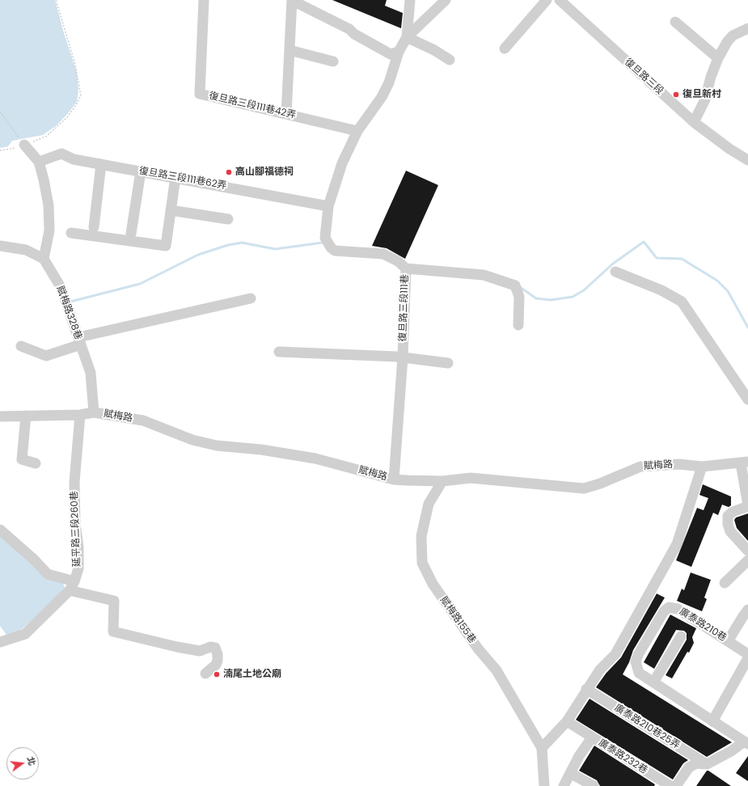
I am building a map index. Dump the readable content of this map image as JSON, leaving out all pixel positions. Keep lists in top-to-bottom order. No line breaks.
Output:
{"streets":{"street":["復旦路三段","復旦路三段111巷42弄","復旦路三段111巷62弄","復旦路三段111巷","賦梅路328巷","賦梅路","延平路三段260巷","賦梅路155巷","廣泰路210巷","廣泰路210巷25弄","廣泰路232巷"]},"crossings":[["復旦路三段111巷42弄","復旦路三段111巷"],["復旦路三段111巷62弄","復旦路三段111巷"],["復旦路三段111巷","賦梅路"],["賦梅路328巷","賦梅路"],["賦梅路","延平路三段260巷"],["賦梅路","賦梅路155巷"]],"places":["復旦新村","高山腳福德祠","湳尾土地公廟"],"north":"right"}
